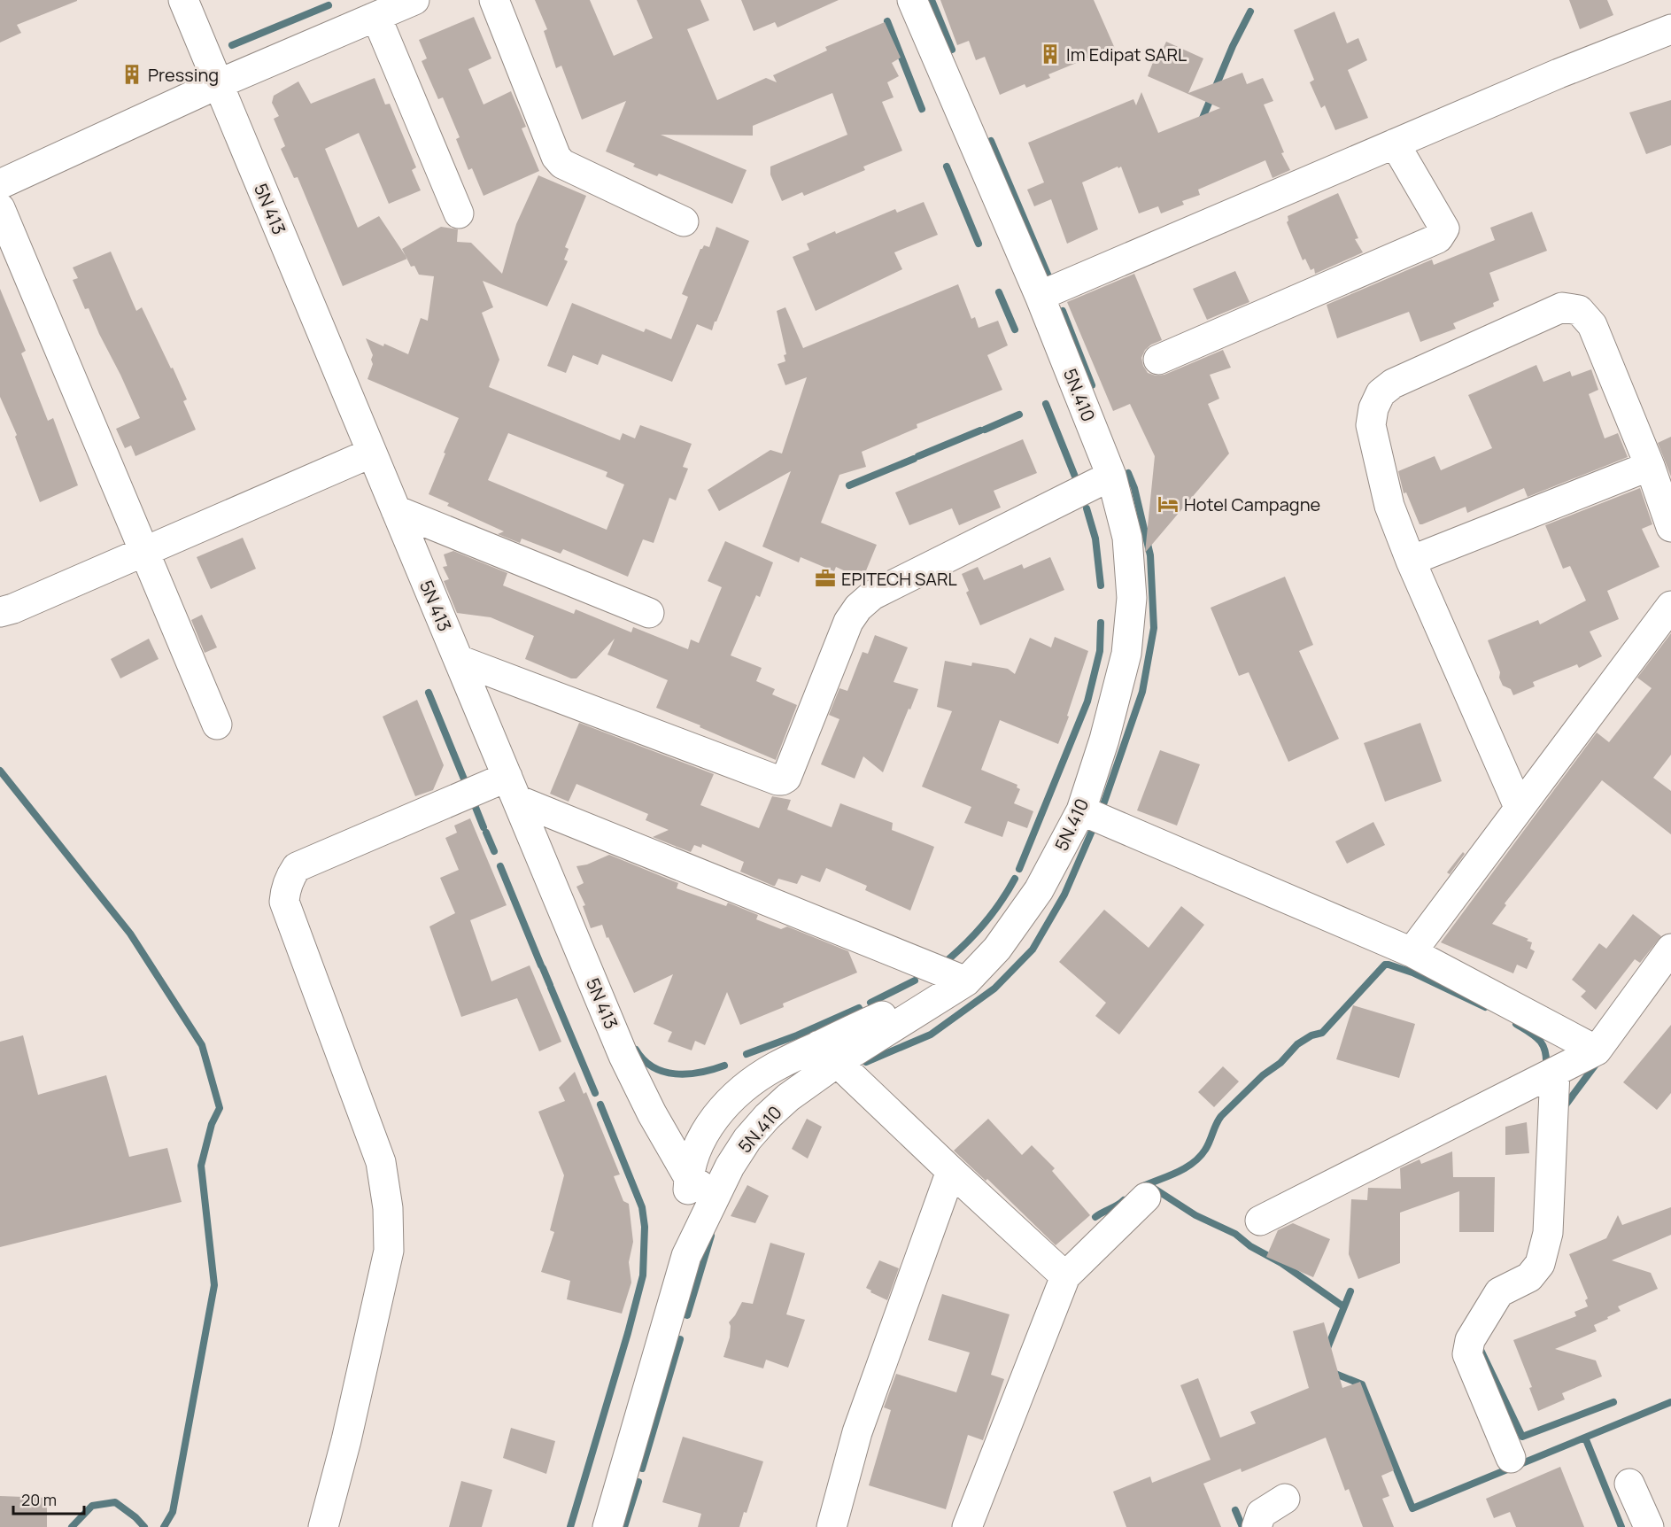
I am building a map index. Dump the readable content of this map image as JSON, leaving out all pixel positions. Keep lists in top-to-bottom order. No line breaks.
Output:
{"streets":{"street":["5N 413","5N.410"]},"crossings":[["5N 413","5N.410"]],"places":{"building":["Im Edipat SARL","Pressing"],"hotel":["Hotel Campagne"],"office":["EPITECH SARL"]},"scale_bar":"20 m"}
